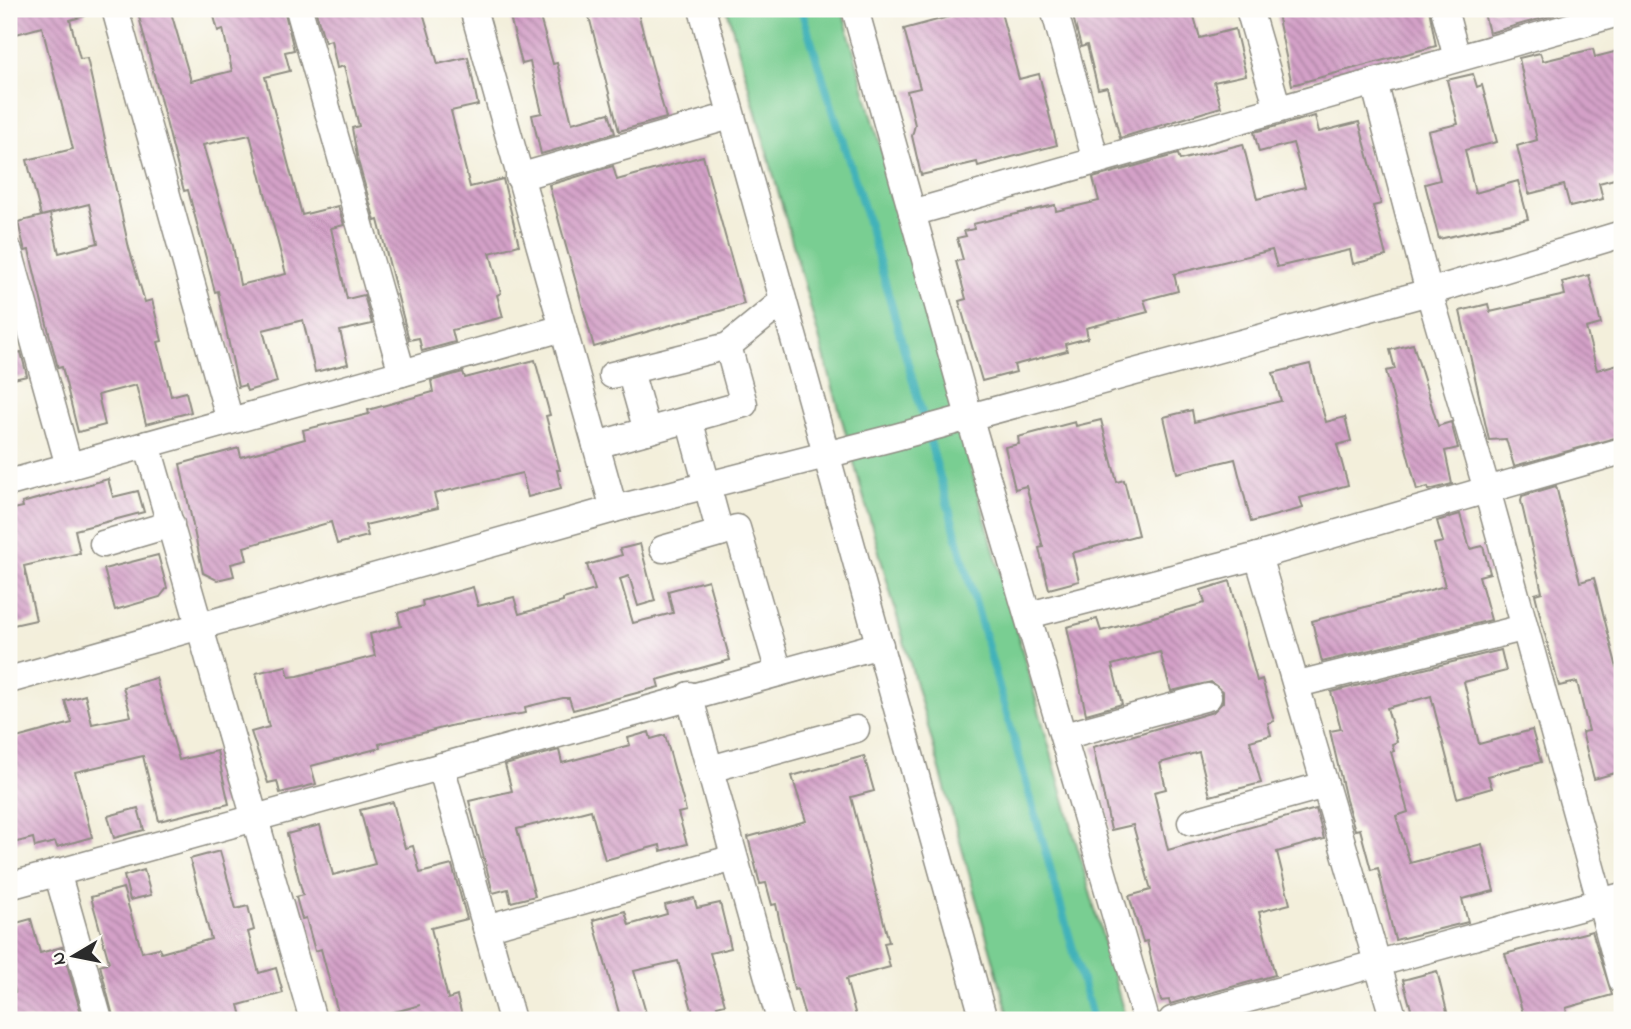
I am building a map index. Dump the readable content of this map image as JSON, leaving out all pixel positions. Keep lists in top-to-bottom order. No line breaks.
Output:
{"north":"left"}
